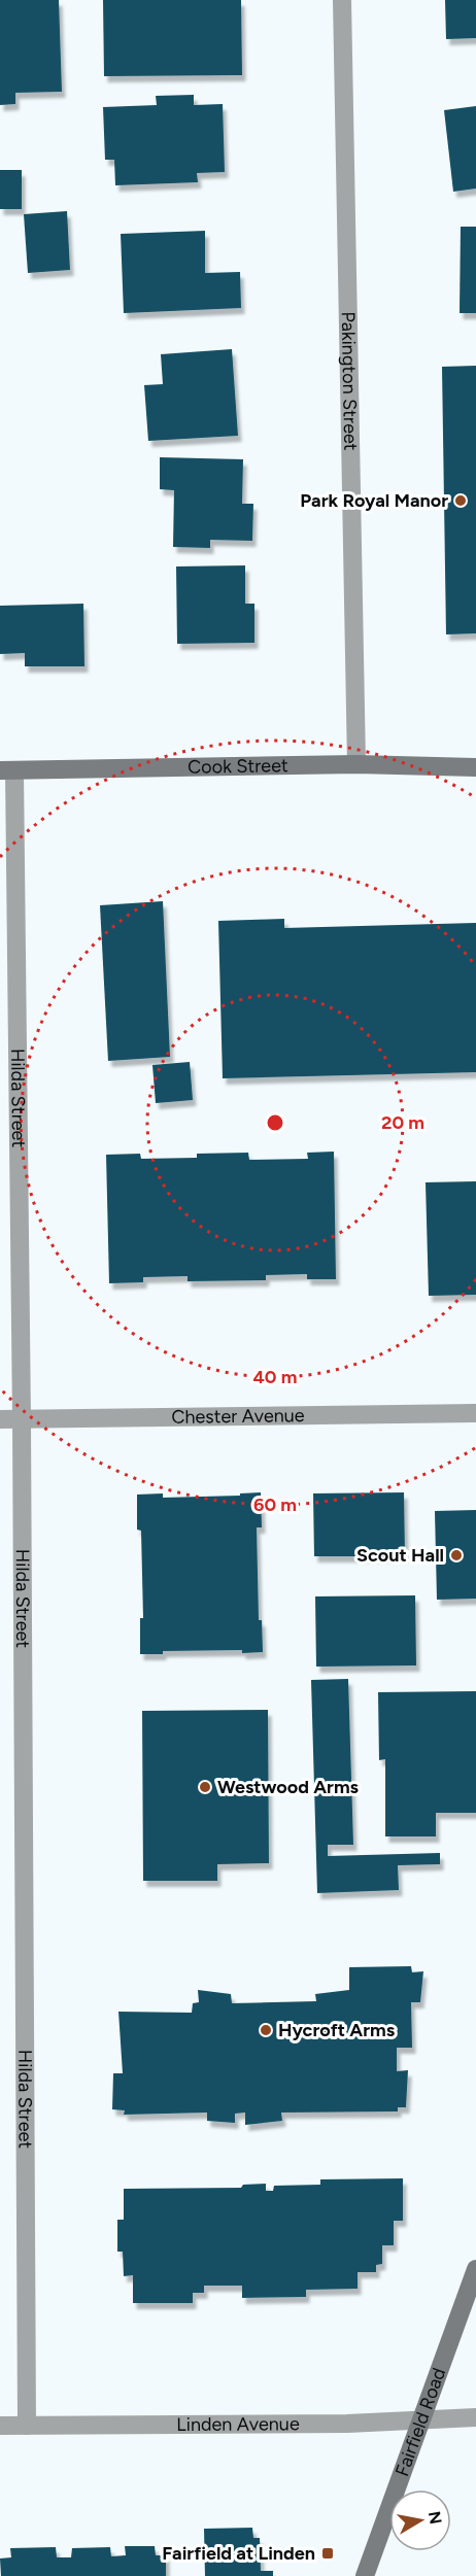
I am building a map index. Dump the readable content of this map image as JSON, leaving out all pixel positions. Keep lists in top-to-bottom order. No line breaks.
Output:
{"streets":{"main road":["Cook Street","Fairfield Road"],"street":["Pakington Street","Hilda Street","Chester Avenue","Linden Avenue"]},"crossings":[["Pakington Street","Cook Street"],["Cook Street","Hilda Street"],["Hilda Street","Chester Avenue"],["Hilda Street","Linden Avenue"],["Fairfield Road","Linden Avenue"]],"places":{"other":["Park Royal Manor","Scout Hall","Westwood Arms","Hycroft Arms"],"transit":["Fairfield at Linden"]},"north":"right","rings":["20 m","40 m","60 m"]}
